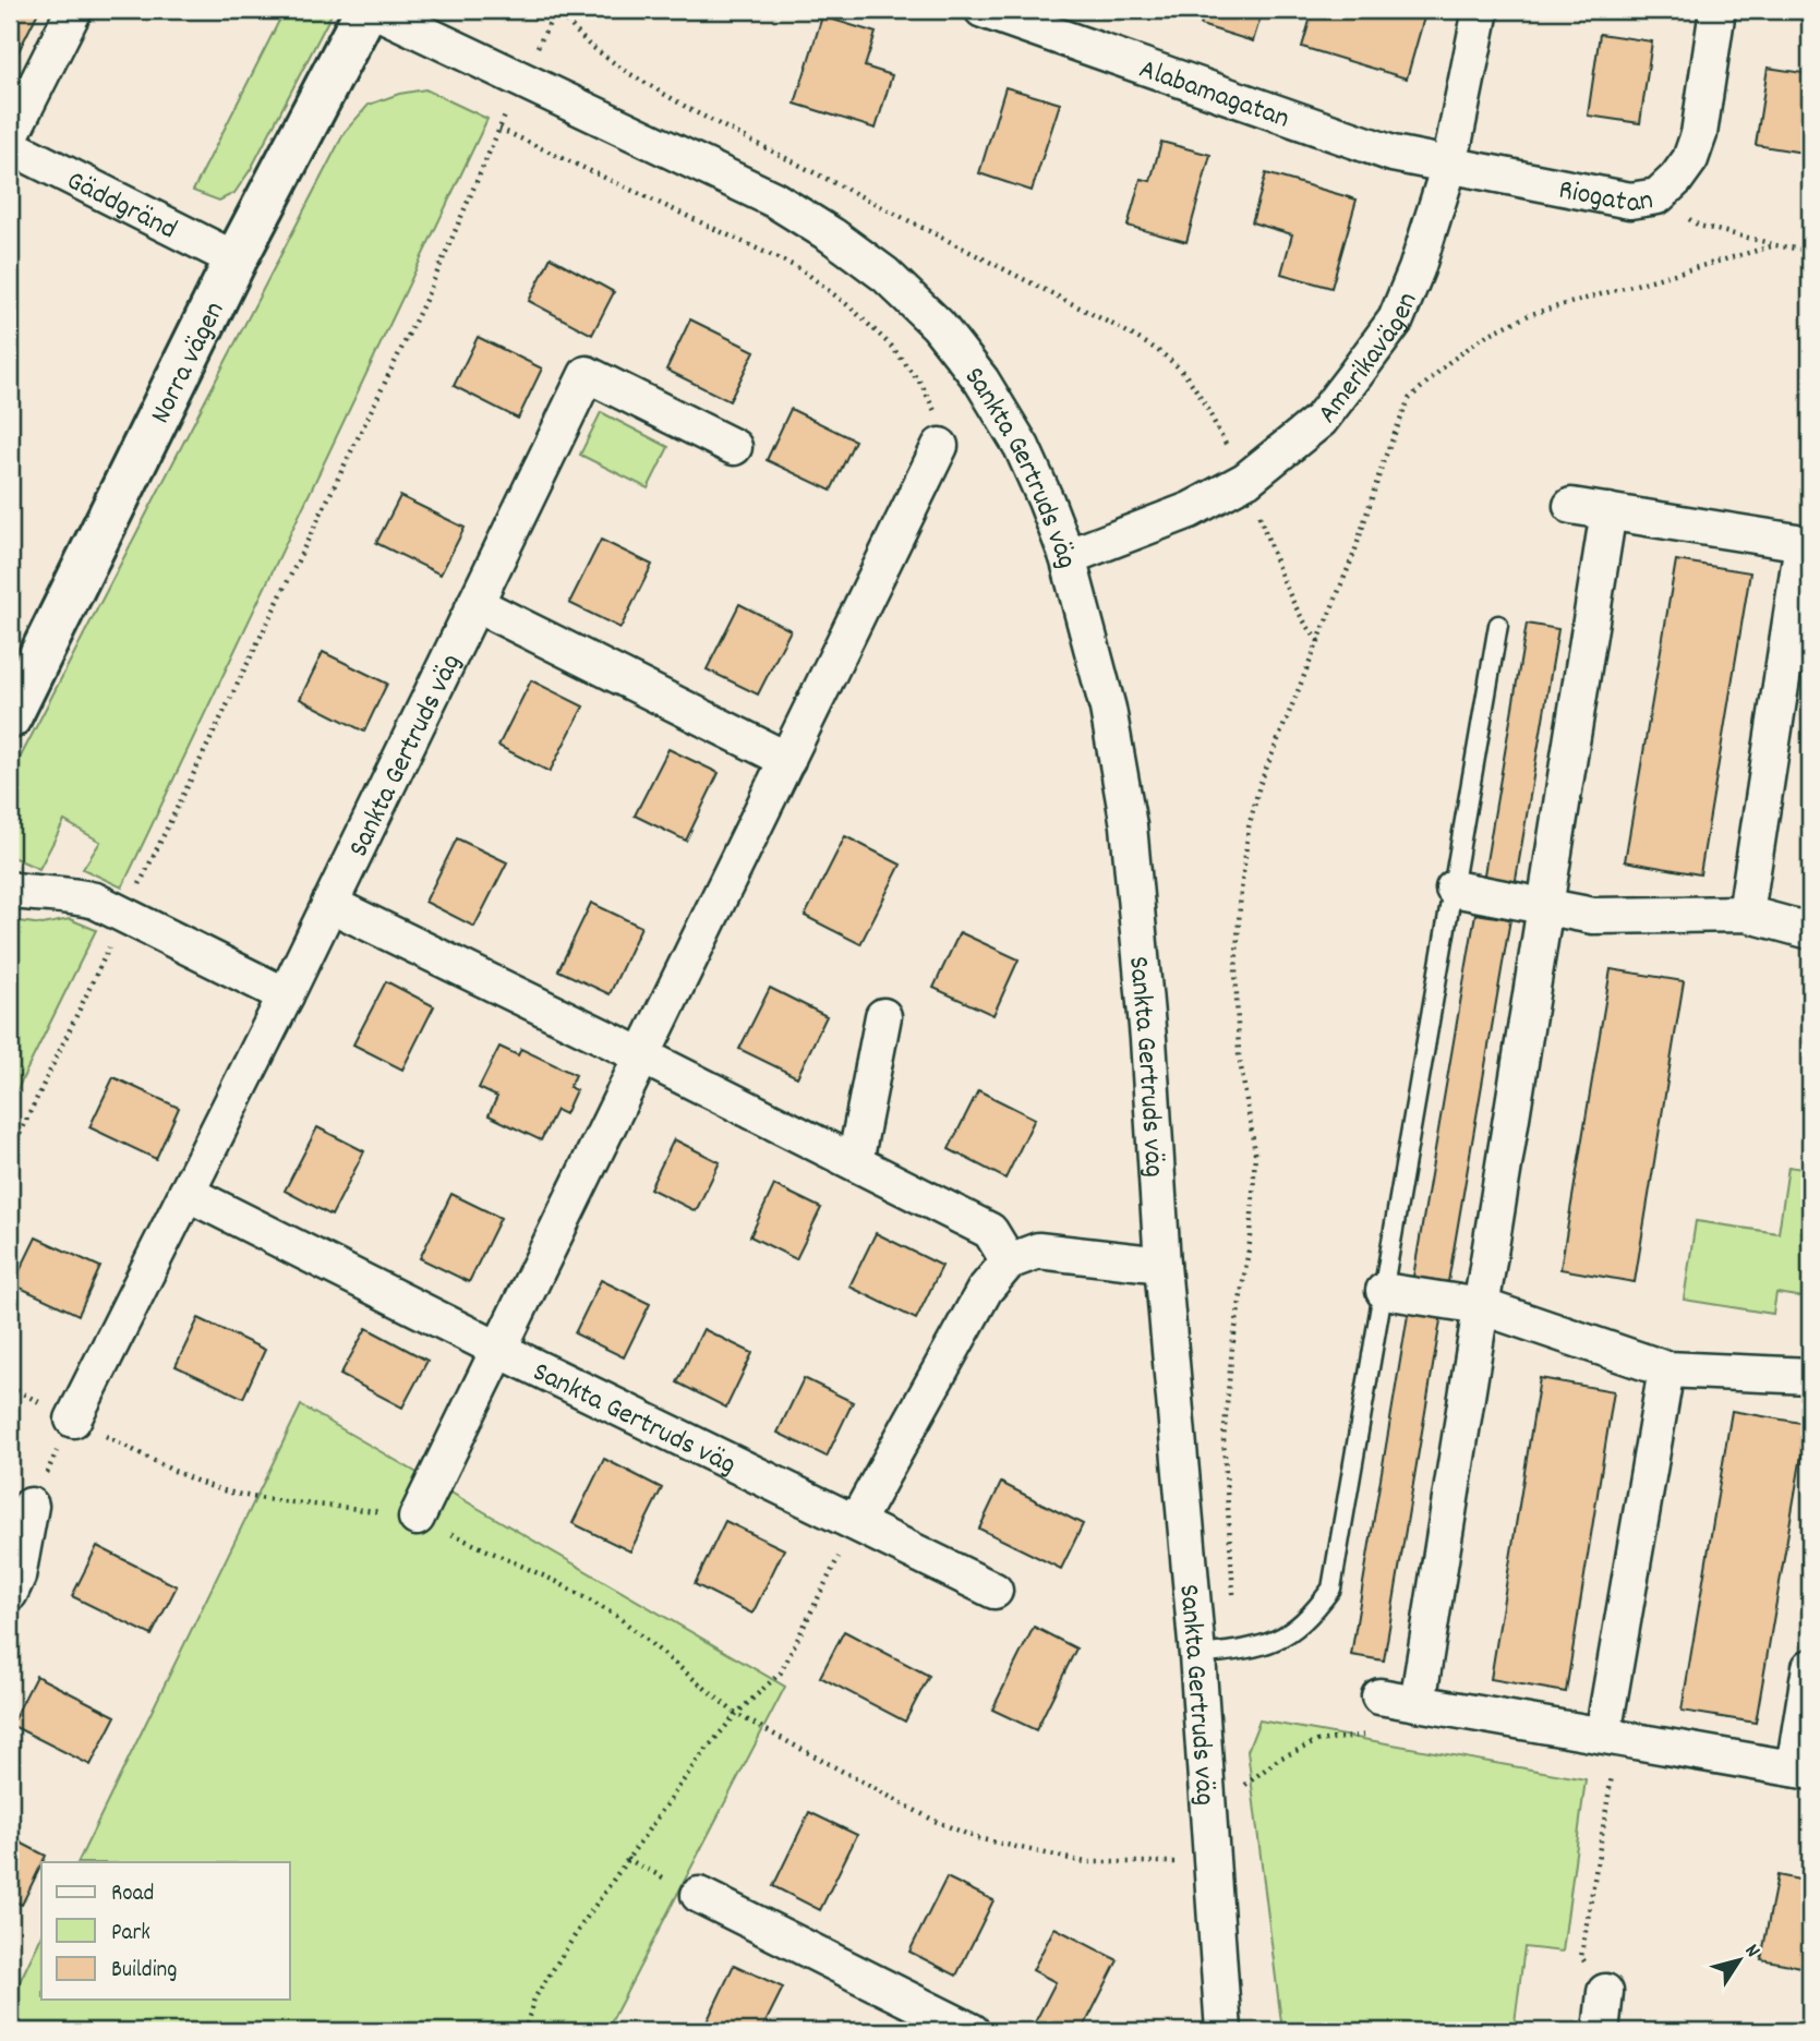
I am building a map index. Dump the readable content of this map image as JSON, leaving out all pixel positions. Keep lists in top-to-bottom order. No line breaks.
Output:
{"streets":{"street":["Alabamagatan","Riogatan","Gäddgränd","Amerikavägen","Norra vägen","Sankta Gertruds väg"]},"crossings":[["Alabamagatan","Riogatan"],["Alabamagatan","Amerikavägen"],["Riogatan","Amerikavägen"],["Gäddgränd","Norra vägen"],["Amerikavägen","Sankta Gertruds väg"]],"legend":["Road","Park","Building"],"north":"top right"}
